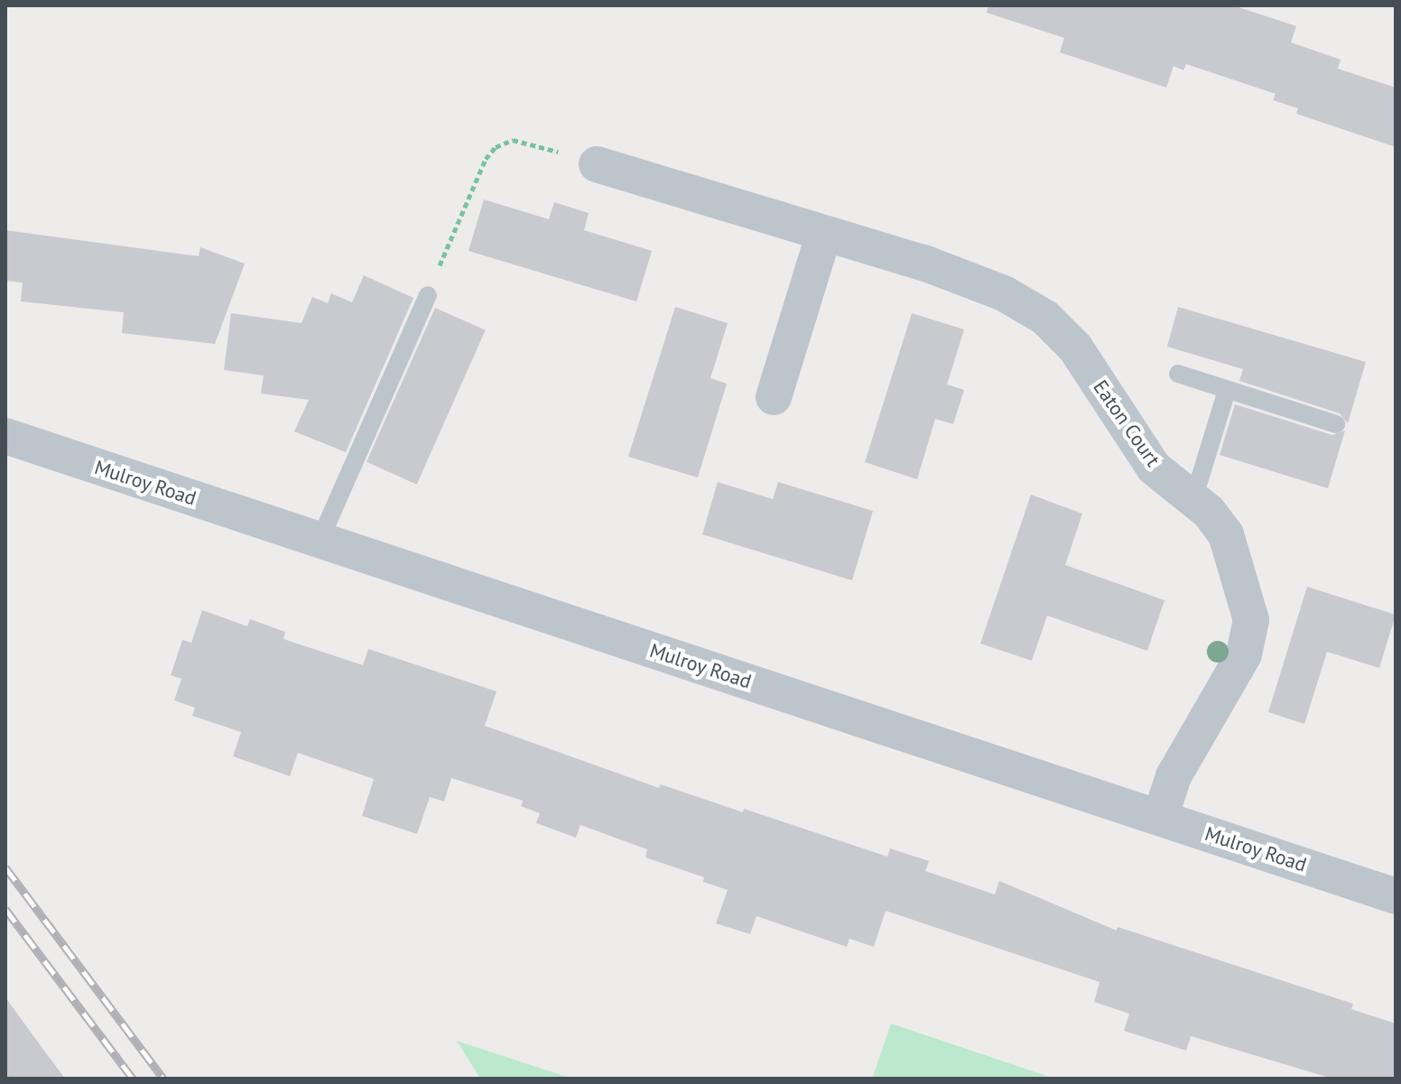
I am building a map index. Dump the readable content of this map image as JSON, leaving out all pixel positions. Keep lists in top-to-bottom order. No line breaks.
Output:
{"streets":{"street":["Eaton Court","Mulroy Road"]},"crossings":[["Eaton Court","Mulroy Road"]]}
